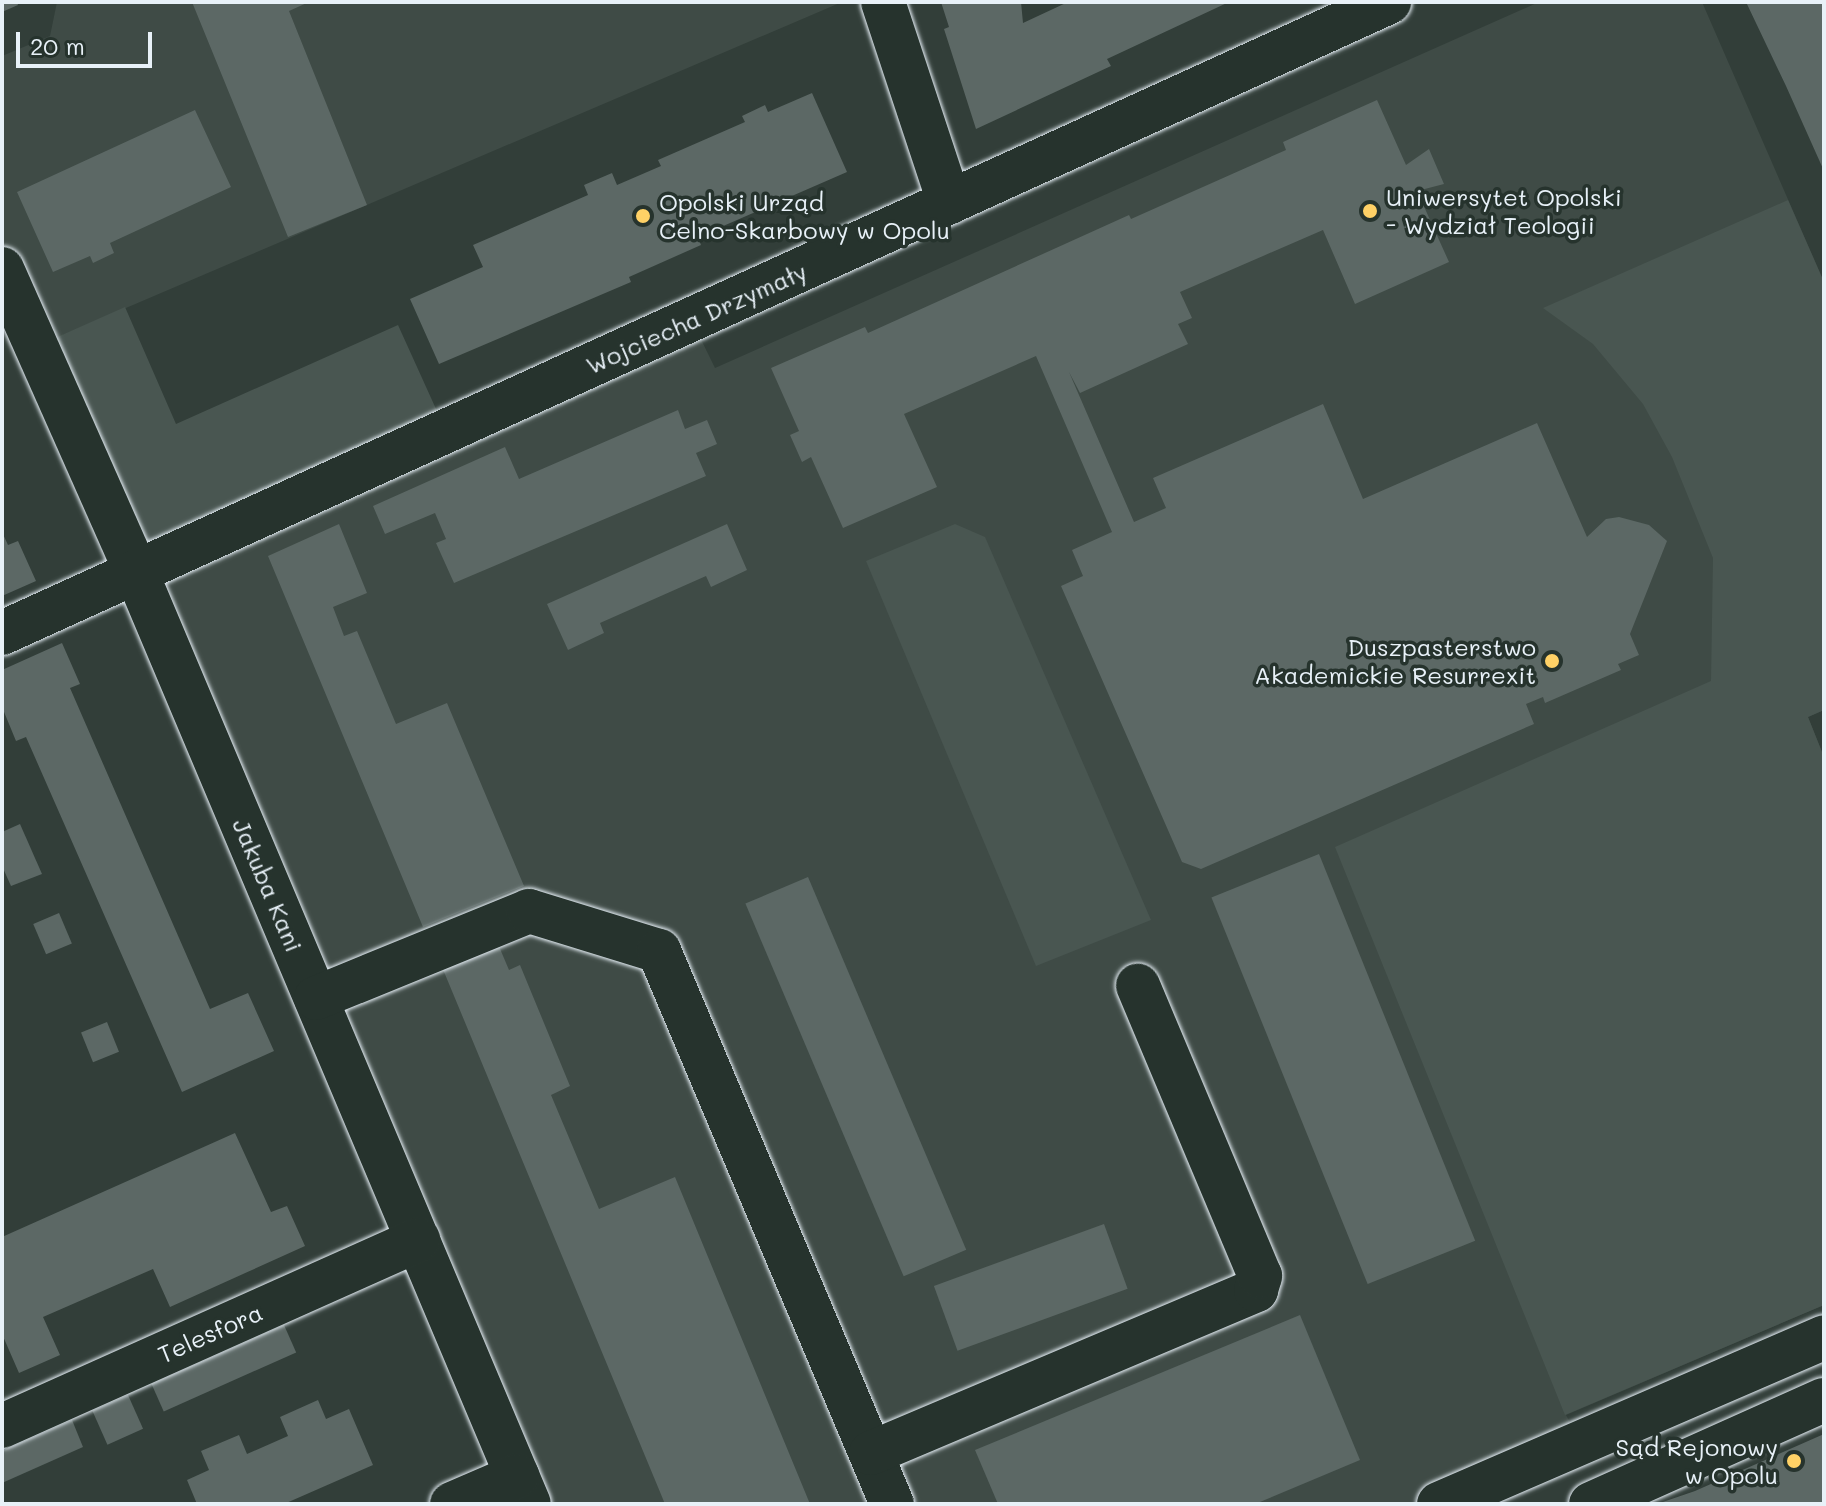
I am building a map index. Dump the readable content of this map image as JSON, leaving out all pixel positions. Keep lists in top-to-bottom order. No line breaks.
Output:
{"streets":{"street":["Wojciecha Drzymały","Jakuba Kani","Telesfora"]},"crossings":[["Wojciecha Drzymały","Jakuba Kani"],["Jakuba Kani","Telesfora"]],"places":["Uniwersytet Opolski - Wydział Teologii","Opolski Urząd Celno-Skarbowy w Opolu","Duszpasterstwo Akademickie Resurrexit","Sąd Rejonowy w Opolu"],"scale_bar":"20 m"}
